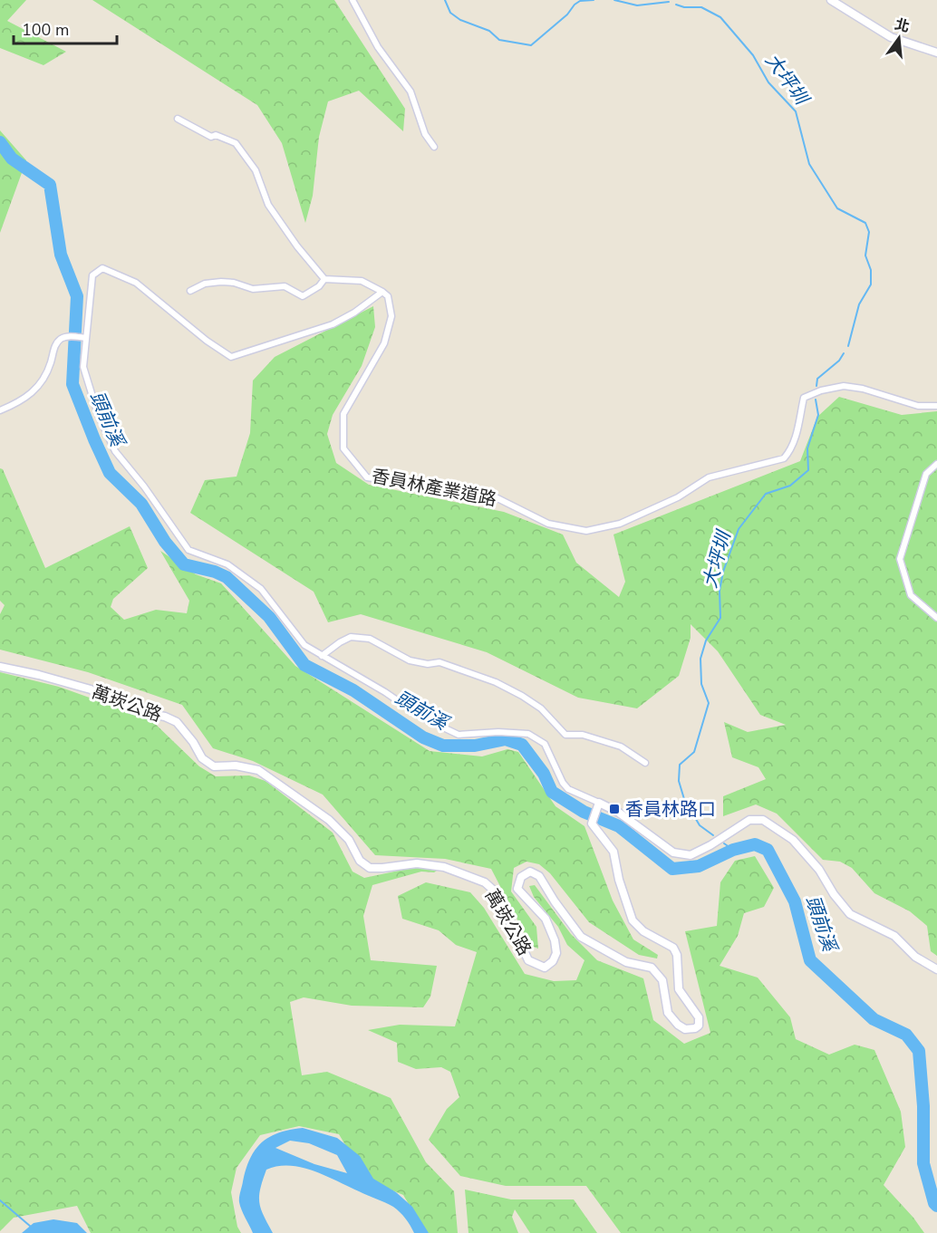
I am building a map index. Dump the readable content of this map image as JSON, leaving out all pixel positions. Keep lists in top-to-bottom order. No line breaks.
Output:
{"streets":{"street":["香員林產業道路","萬崁公路"]},"water":["大坪圳","頭前溪"],"places":{"transit":["香員林路口"]},"scale_bar":"100 m","north":"top"}
